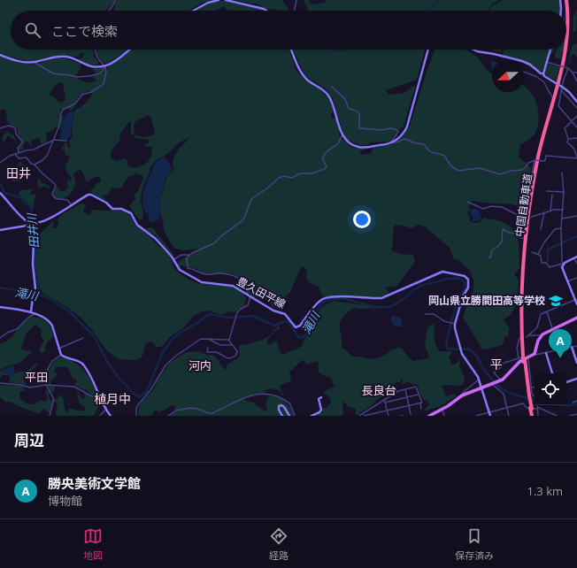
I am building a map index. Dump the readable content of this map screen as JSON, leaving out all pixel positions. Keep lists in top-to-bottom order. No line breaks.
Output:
{"streets":{"highway":["中国自動車道"],"street":["豊久田平線"]},"districts":["田井","平","河内","平田","長良台","植月中"],"water":["田井川","滝川"],"places":{"school or university":["岡山県立勝間田高等学校"]},"north":"left","page":{"search":"ここで検索","pins":"A","heading":"周辺","list":[{"mark":"A","name":"勝央美術文学館","note":"博物館","value":"1.3 km"}],"nav":["地図","経路","保存済み"]}}
